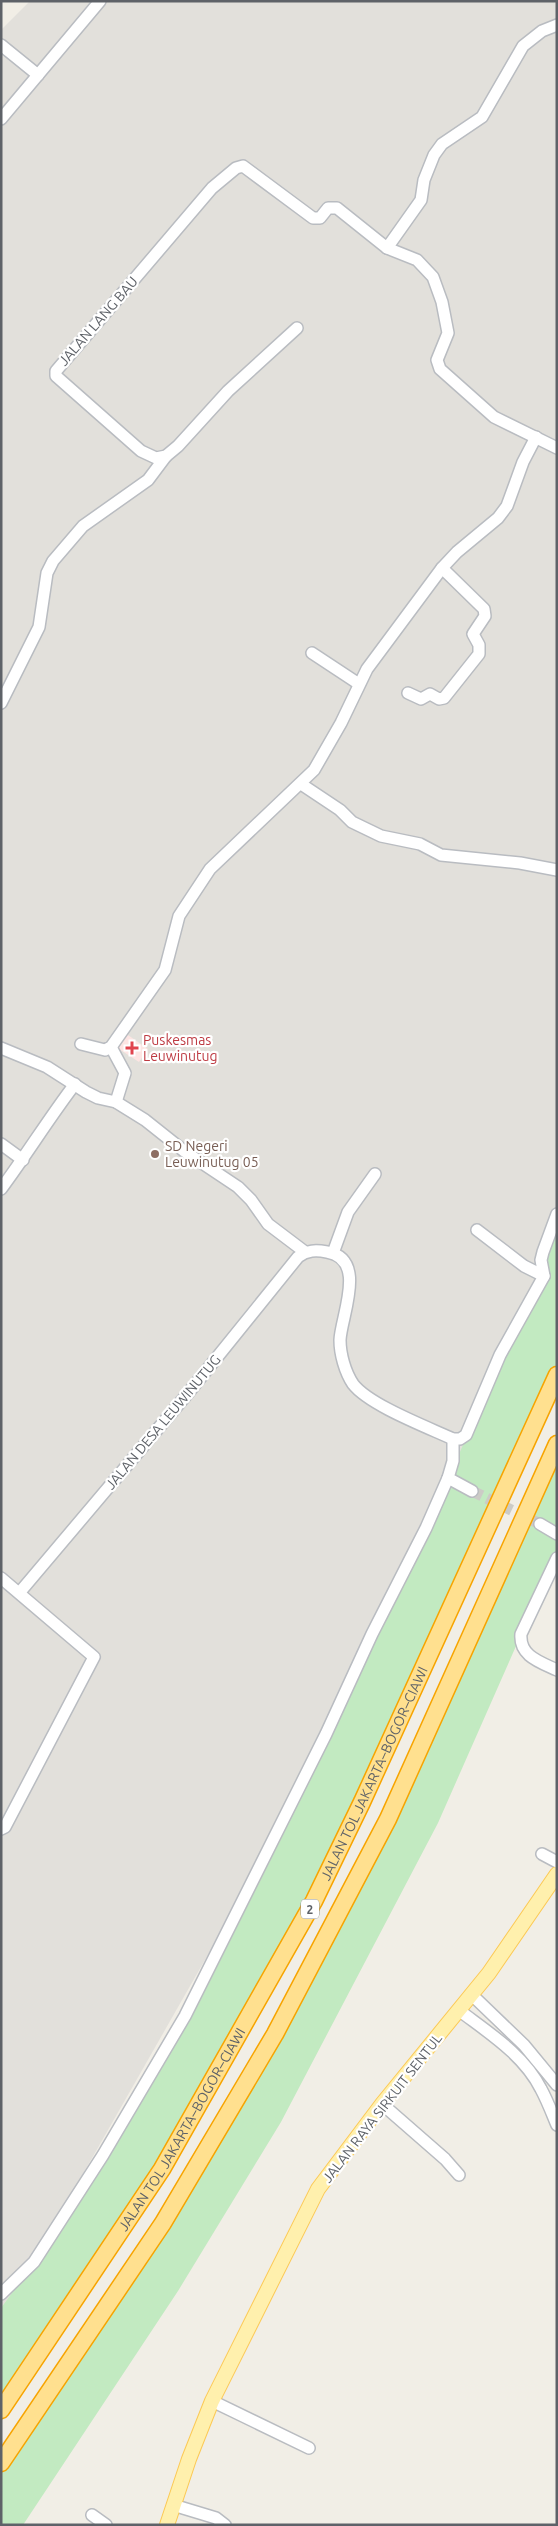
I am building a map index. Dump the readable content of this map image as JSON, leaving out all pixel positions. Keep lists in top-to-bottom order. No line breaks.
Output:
{"streets":{"highway":["JALAN TOL JAKARTA–BOGOR–CIAWI","2"],"main road":["JALAN RAYA SIRKUIT SENTUL"],"street":["JALAN LANG BAU","JALAN DESA LEUWINUTUG"]},"places":{"health":["Puskesmas Leuwinutug"],"other":["SD Negeri Leuwinutug 05"]}}
